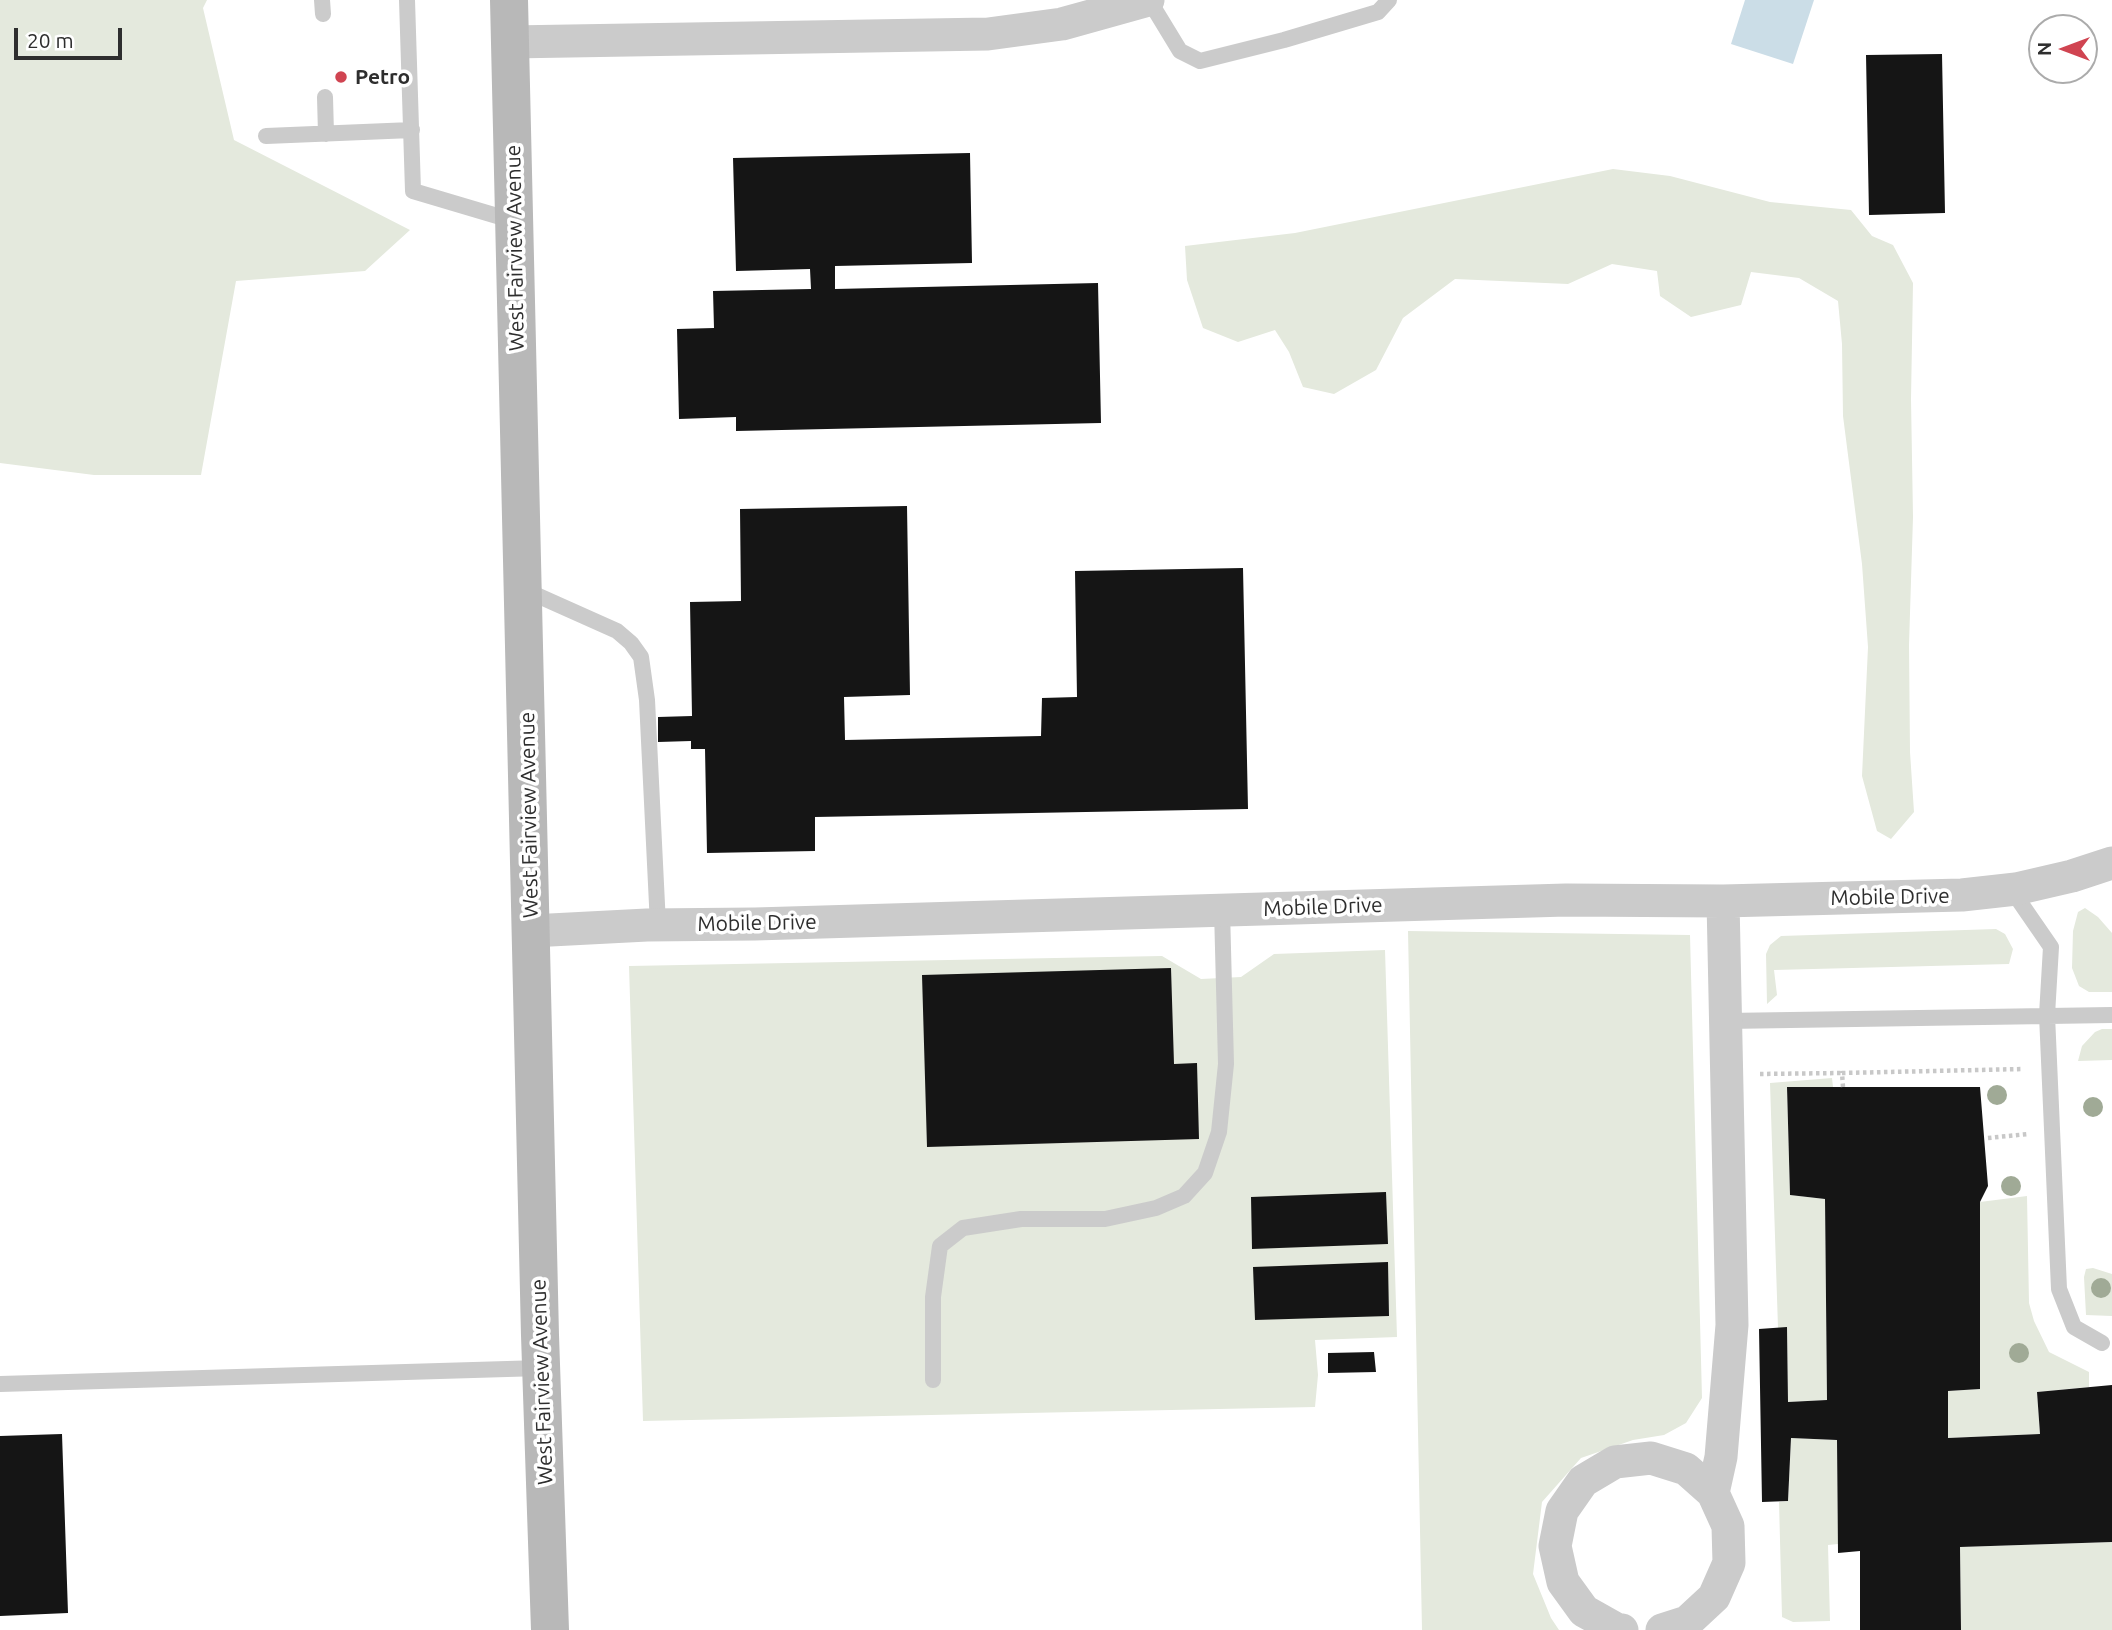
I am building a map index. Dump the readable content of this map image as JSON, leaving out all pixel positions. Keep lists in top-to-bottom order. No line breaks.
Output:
{"streets":{"main road":["West Fairview Avenue"],"street":["Mobile Drive"]},"crossings":[["West Fairview Avenue","Mobile Drive"]],"places":["Petro"],"scale_bar":"20 m","north":"left"}
